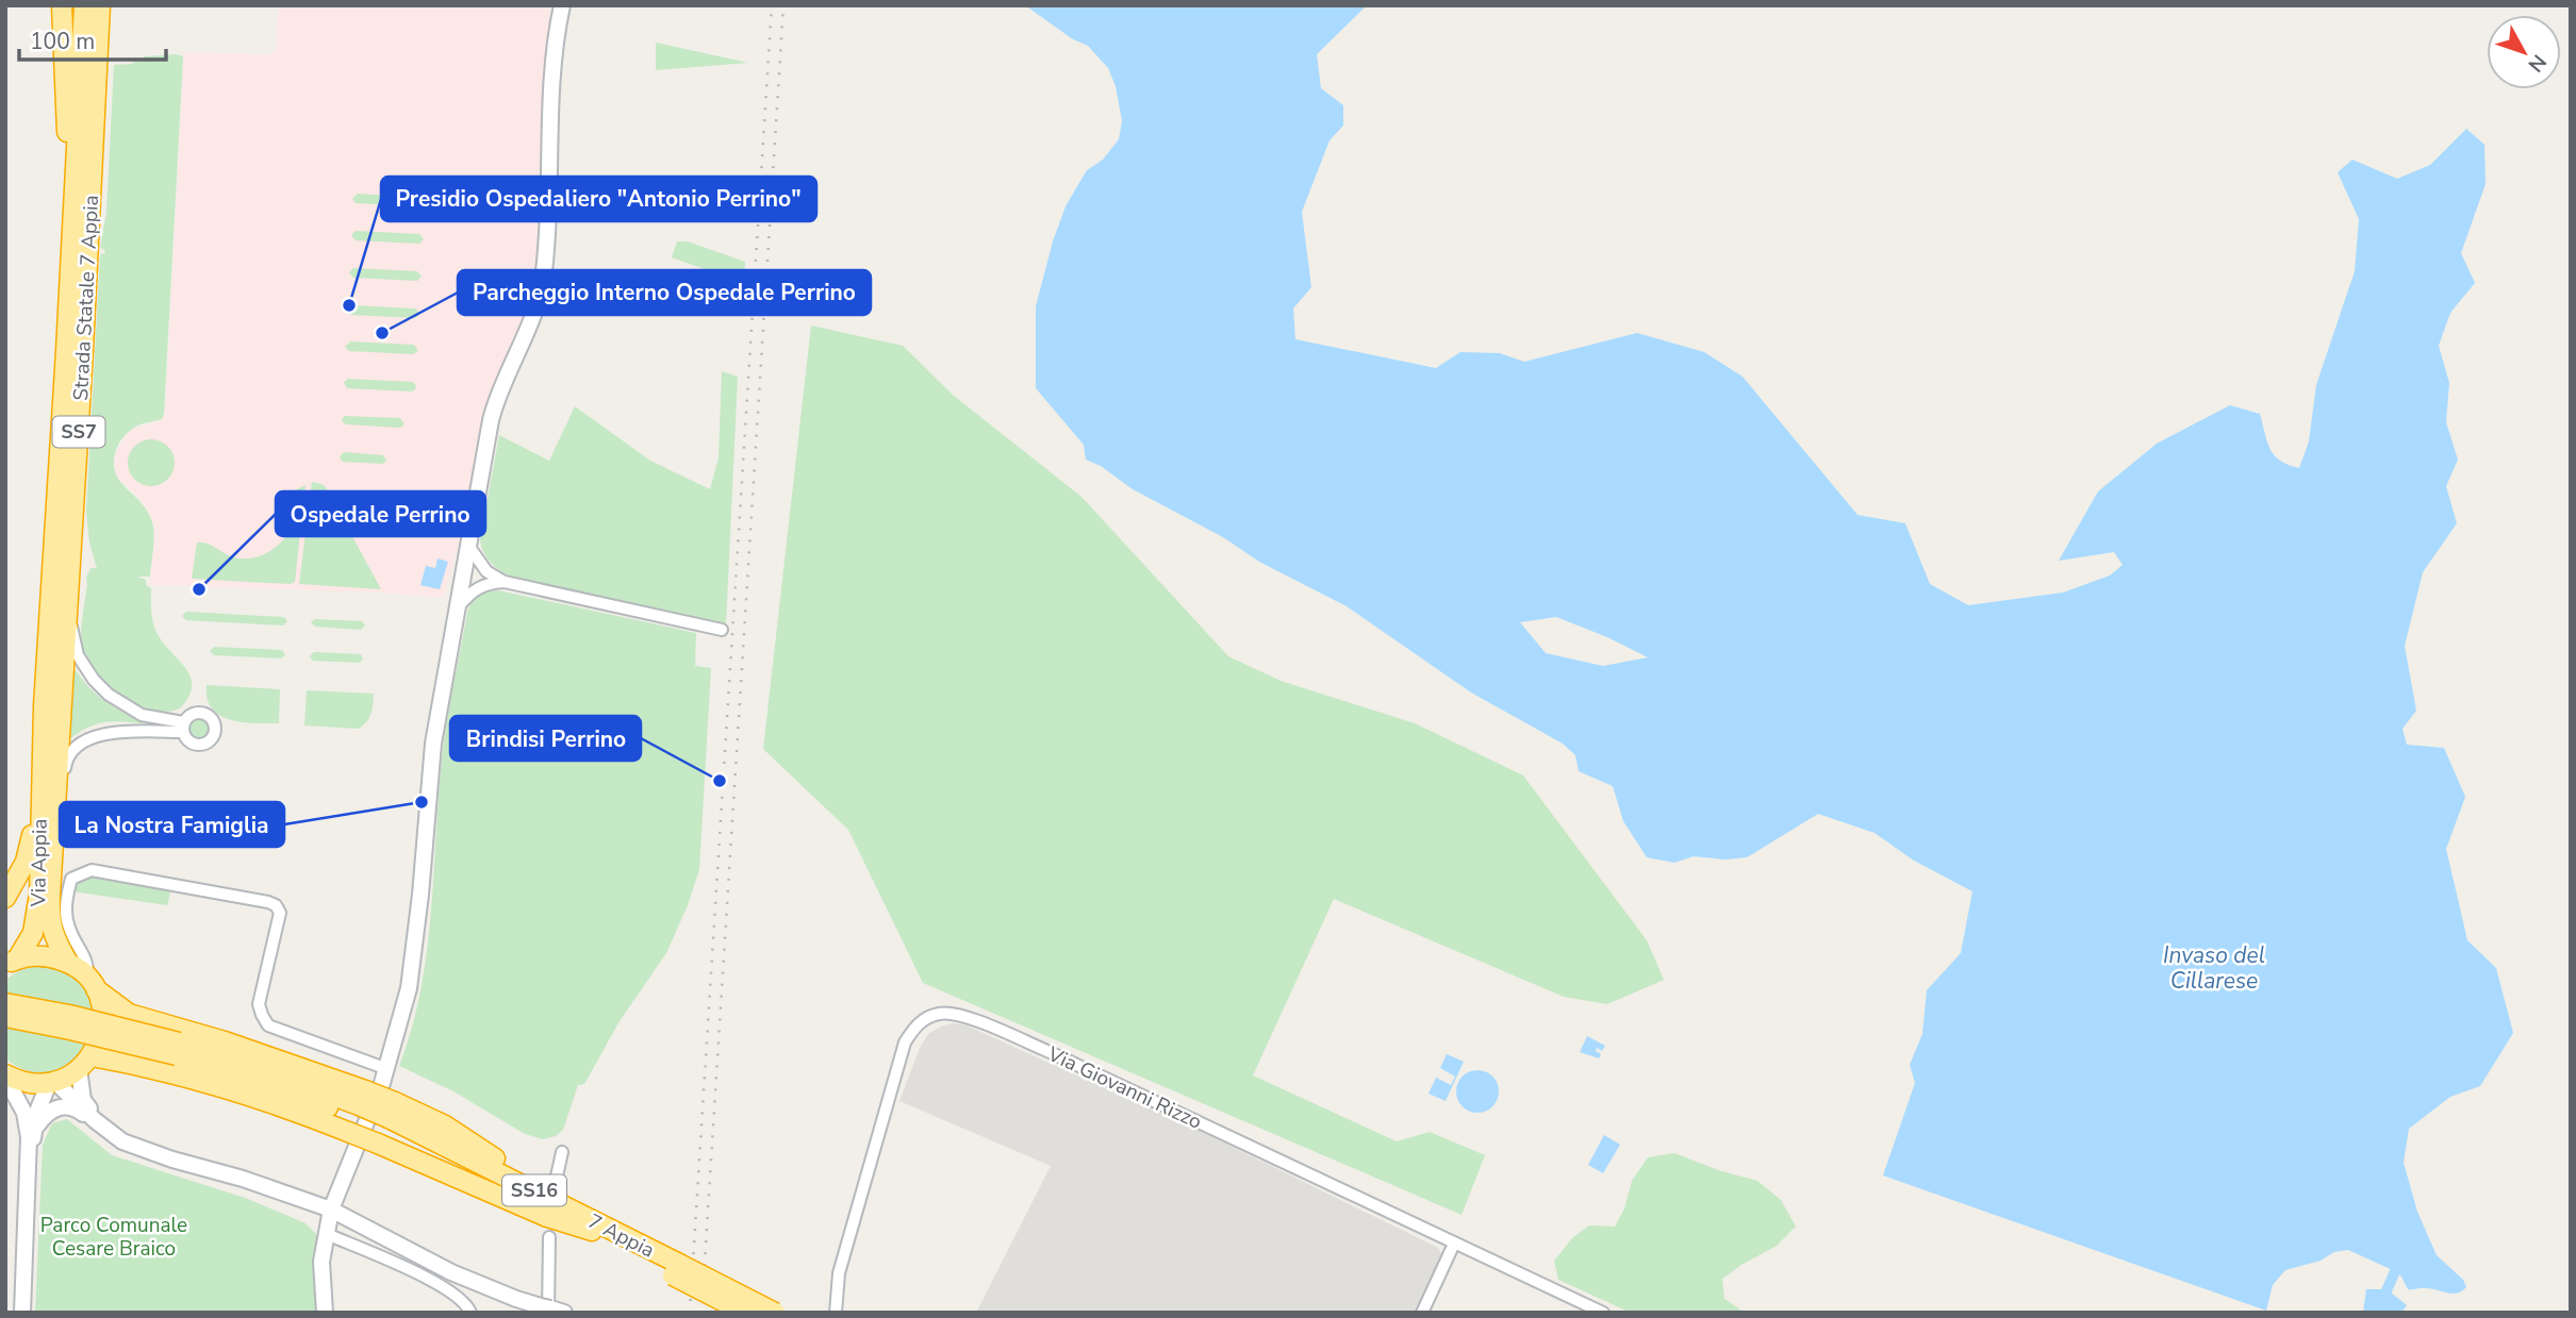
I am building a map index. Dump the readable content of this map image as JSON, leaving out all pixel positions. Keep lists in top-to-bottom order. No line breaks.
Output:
{"streets":{"highway":["Strada Statale 7 Appia","SS7","Via Appia","SS16","7 Appia"],"street":["Via Giovanni Rizzo"]},"crossings":[["Strada Statale 7 Appia","Via Appia"],["SS16","7 Appia"]],"water":["Invaso del Cillarese"],"parks":["Parco Comunale Cesare Braico"],"places":["Presidio Ospedaliero \"Antonio Perrino\"","Parcheggio Interno Ospedale Perrino","Ospedale Perrino","Brindisi Perrino","La Nostra Famiglia"],"scale_bar":"100 m","north":"bottom right"}
